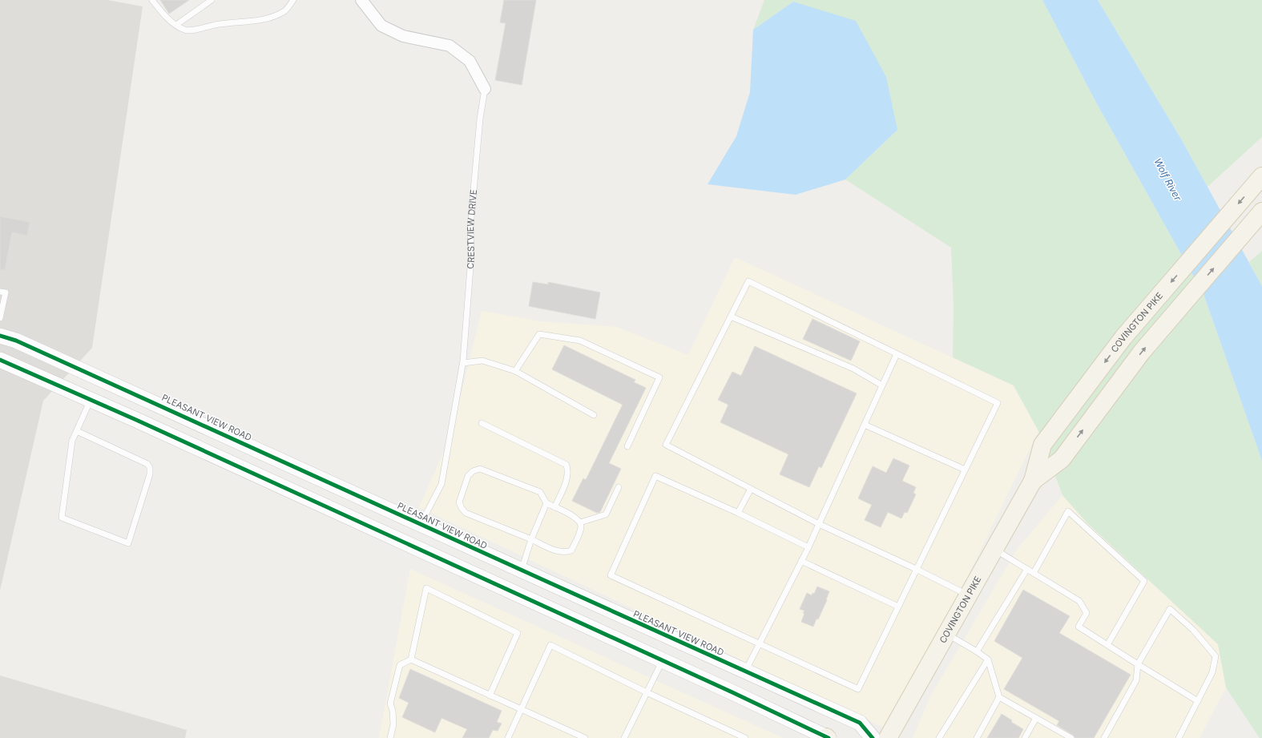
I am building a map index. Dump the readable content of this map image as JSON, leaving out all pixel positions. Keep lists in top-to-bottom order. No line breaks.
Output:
{"streets":{"main road":["COVINGTON PIKE","PLEASANT VIEW ROAD"],"street":["CRESTVIEW DRIVE"]},"crossings":[["CRESTVIEW DRIVE","PLEASANT VIEW ROAD"]],"water":["Wolf River"]}
